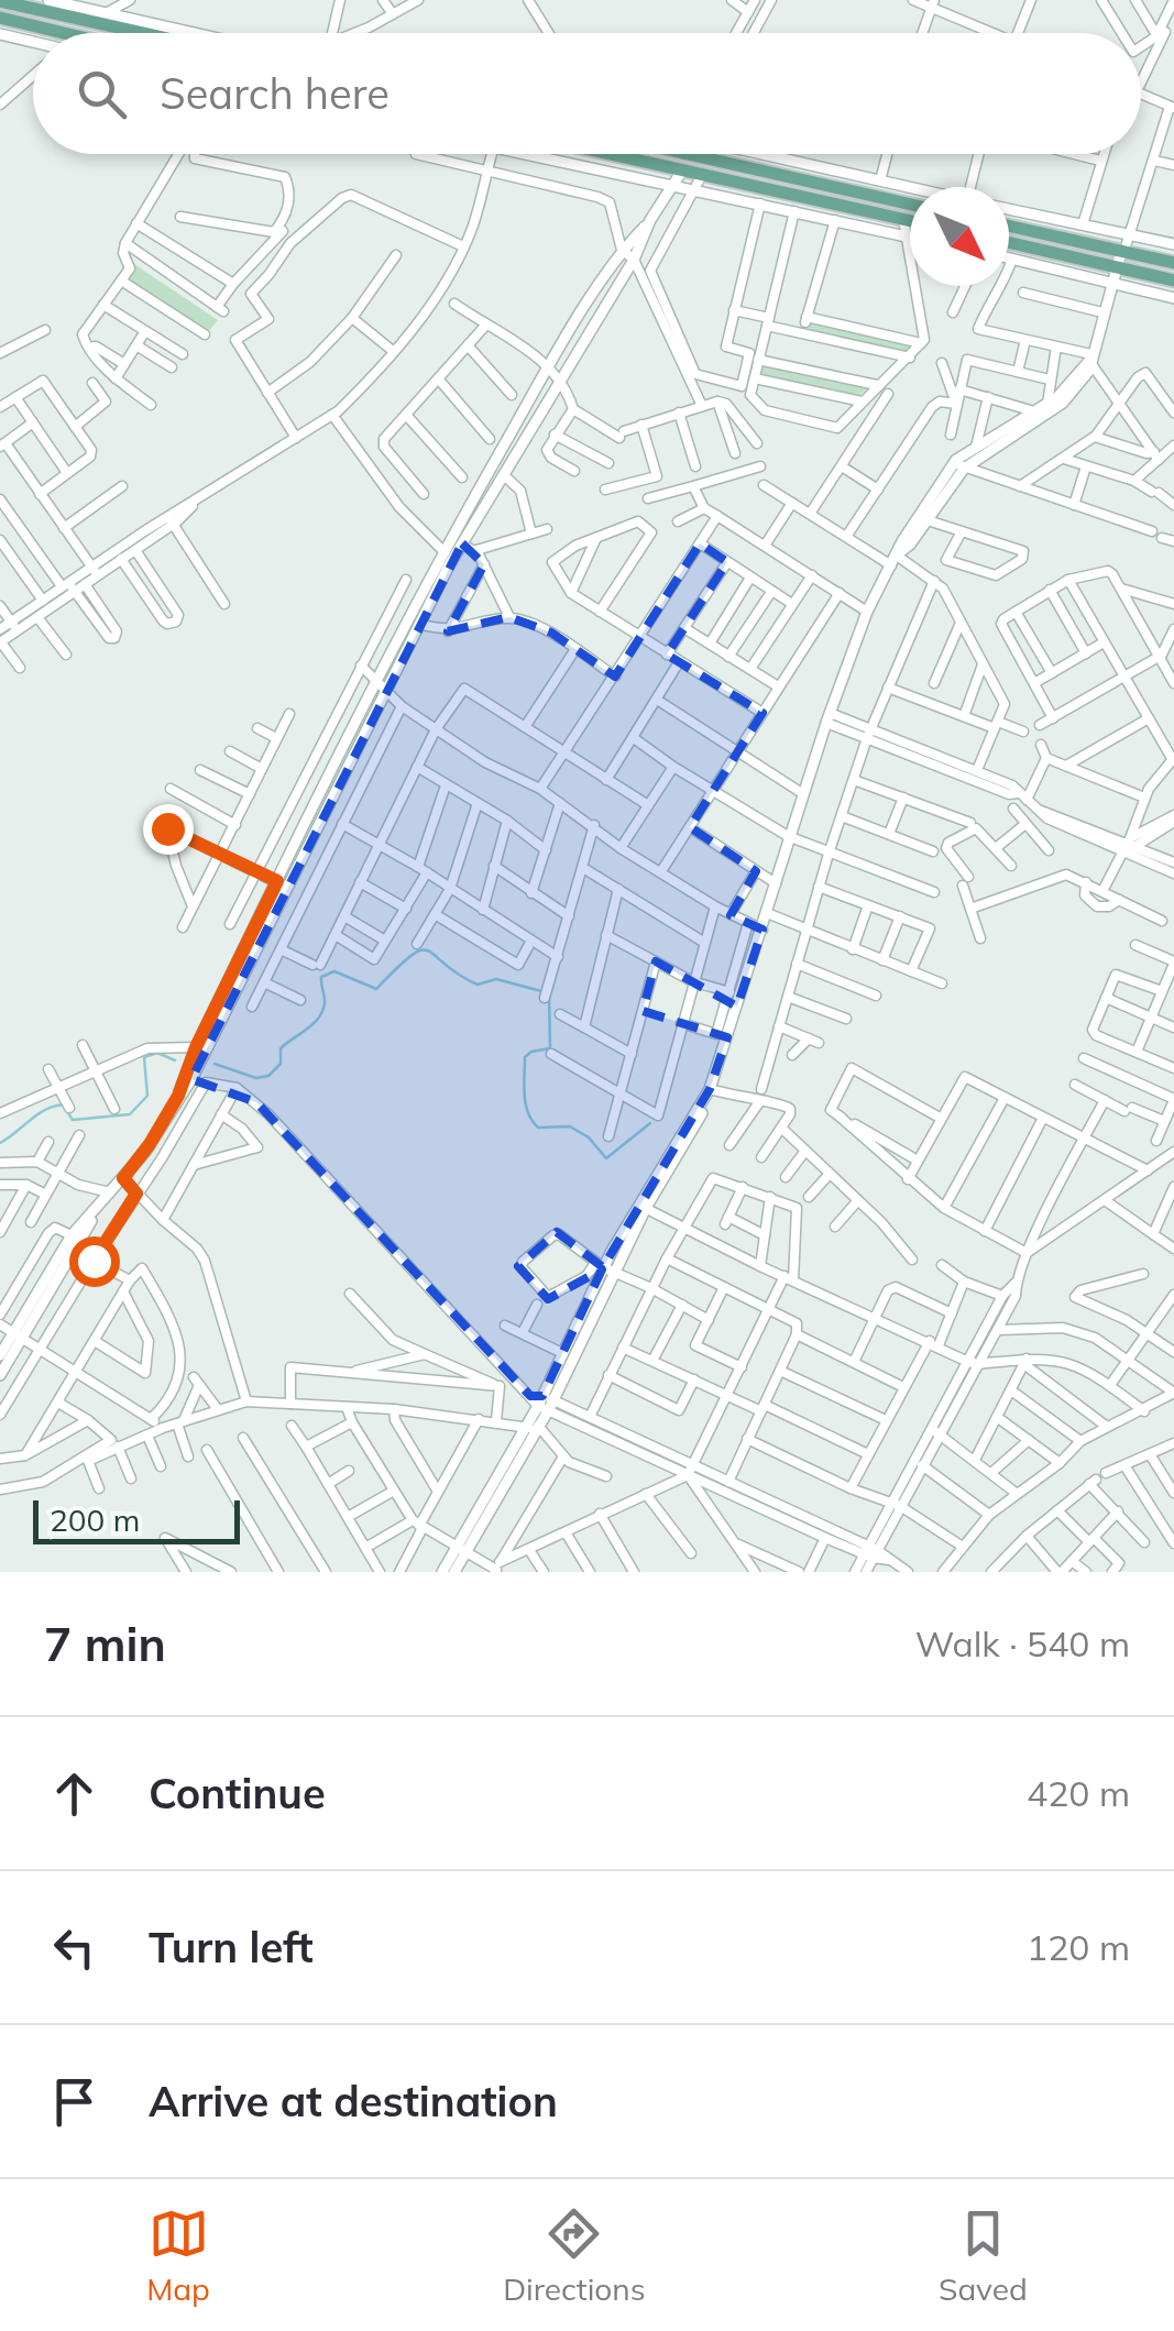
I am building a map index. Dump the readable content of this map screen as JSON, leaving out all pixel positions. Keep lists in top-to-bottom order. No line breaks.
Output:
{"scale_bar":"200 m","north":"bottom right","page":{"search":"Search here","scale":"200 m","heading":["7 min","Walk · 540 m"],"list":[["Continue","420 m"],["Turn left","120 m"],"Arrive at destination"],"nav":["Map","Directions","Saved"]}}
